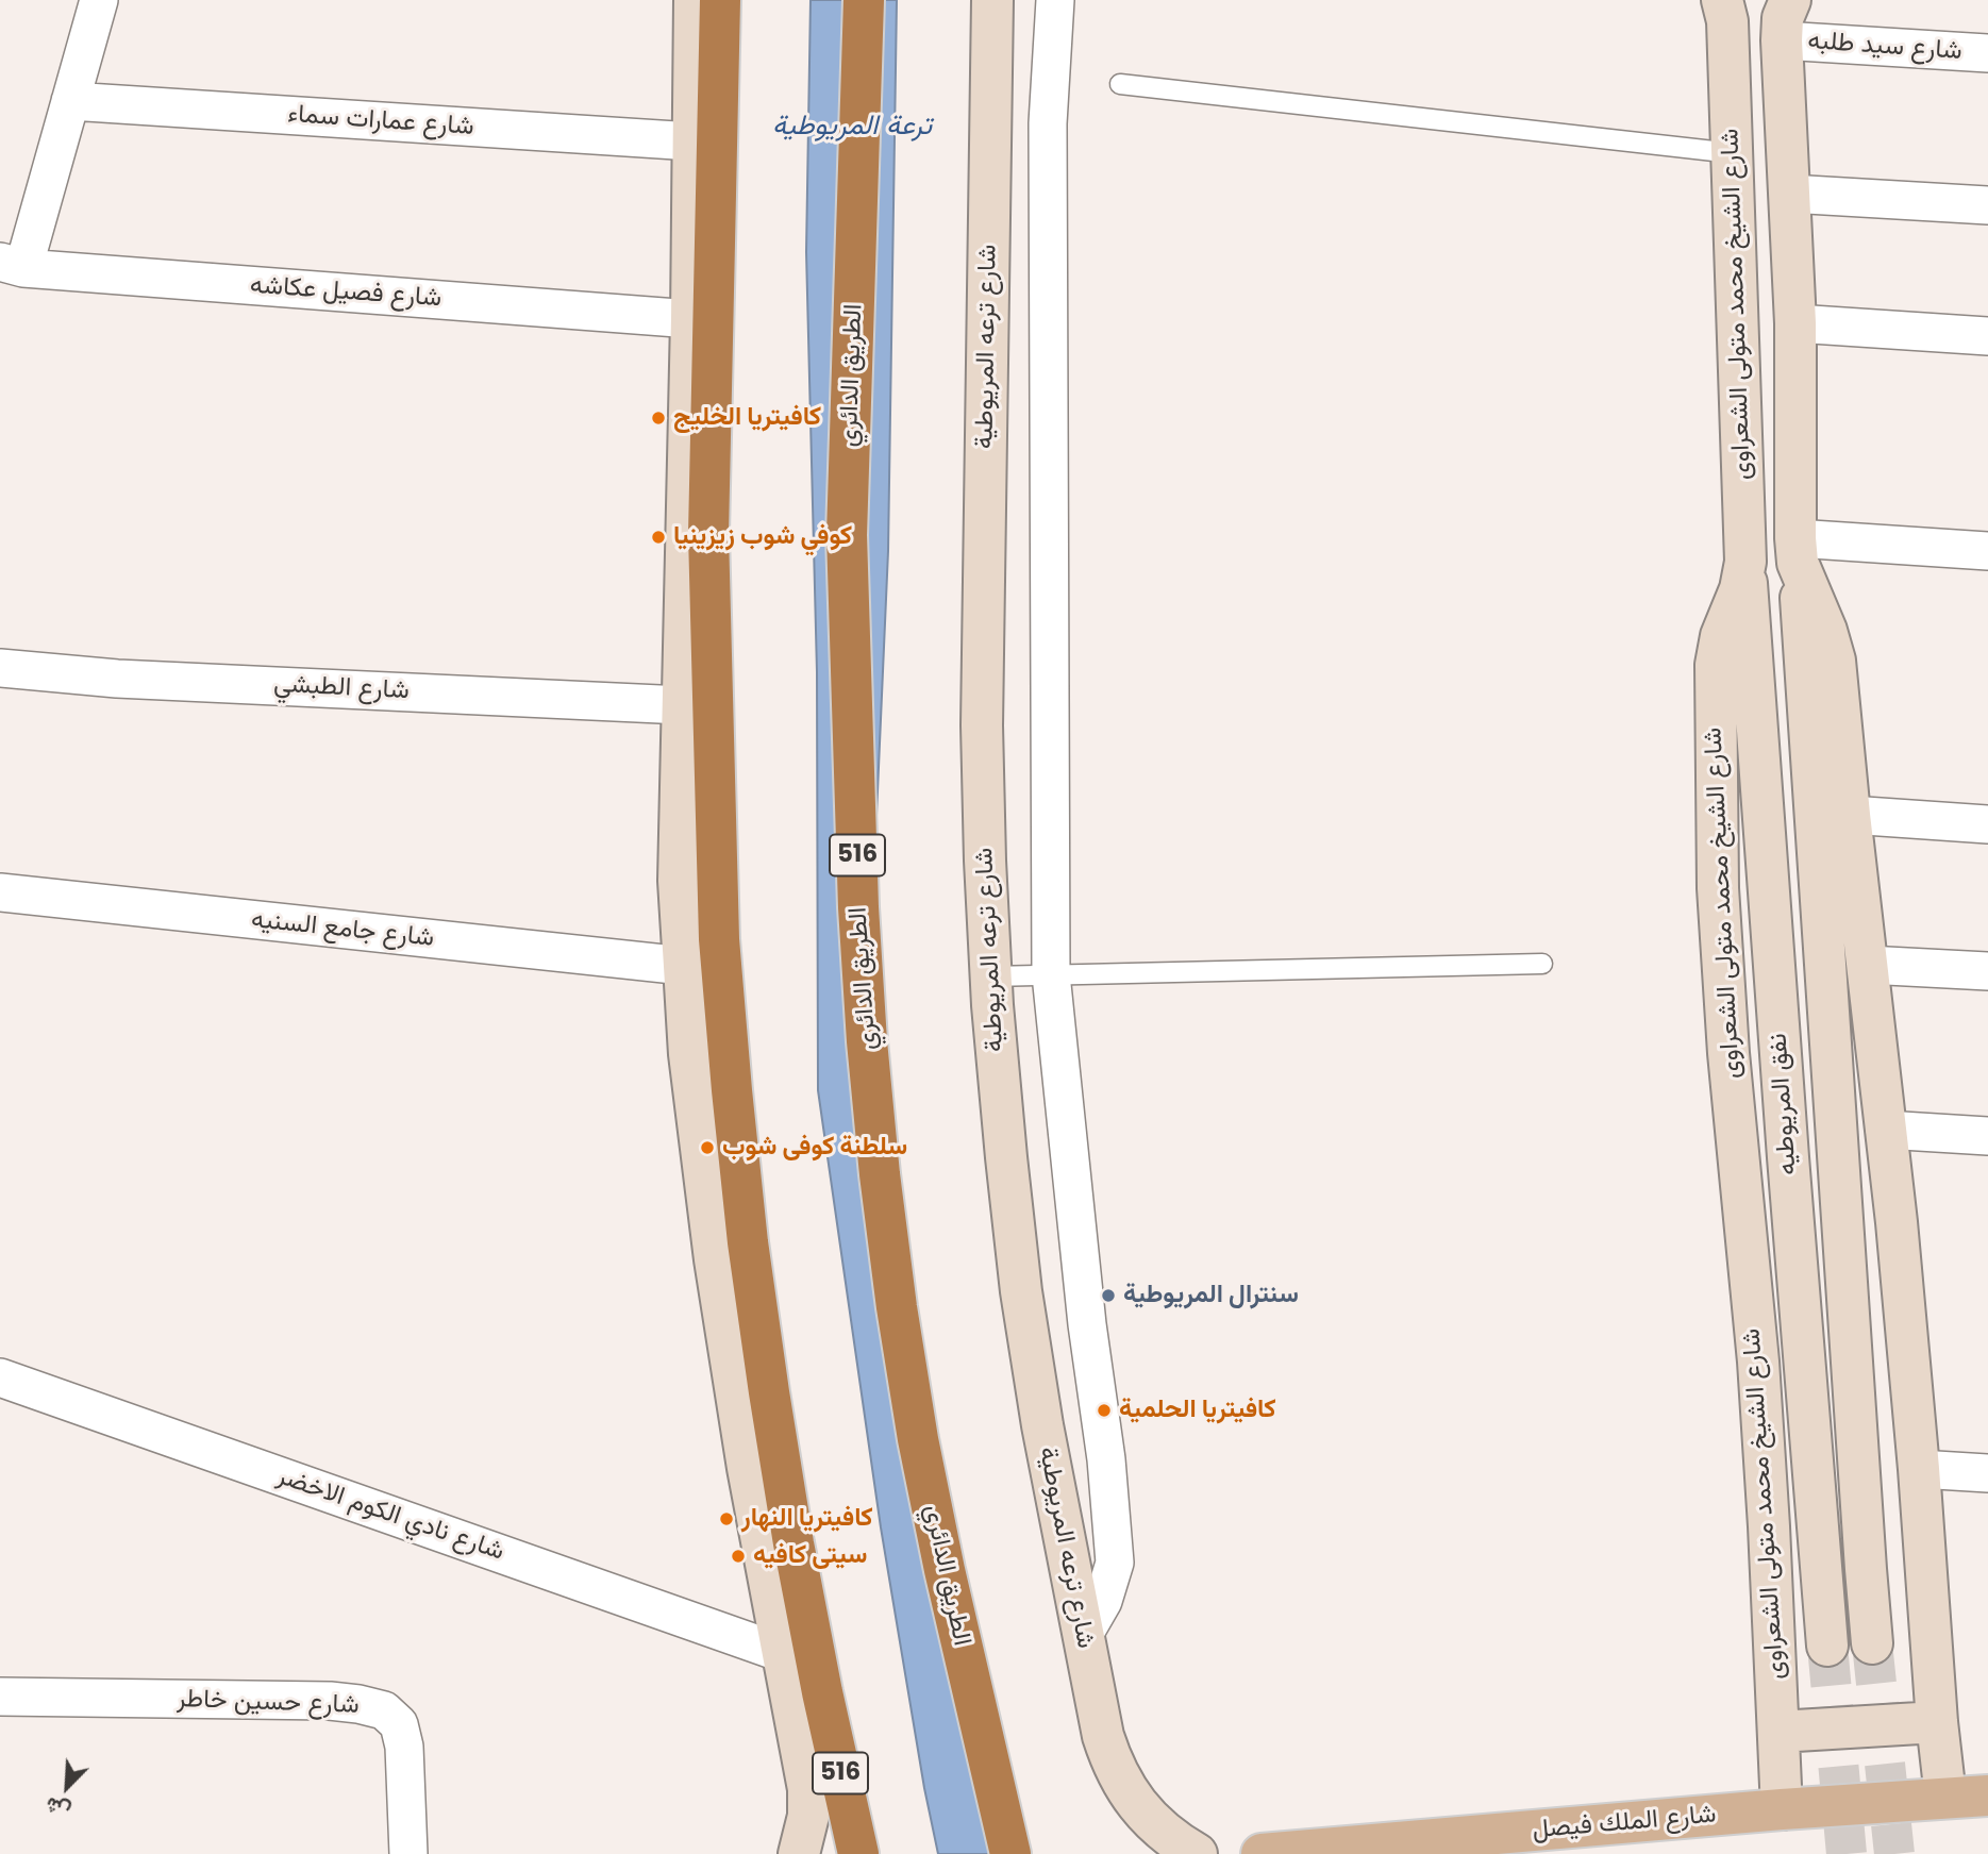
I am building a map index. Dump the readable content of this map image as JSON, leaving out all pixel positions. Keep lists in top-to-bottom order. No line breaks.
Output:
{"streets":{"highway":["الطريق الدائري","516"],"main road":["شارع الشيخ محمد متولى الشعراوى","شارع ترعه المريوطية","نفق المريوطيه","شارع الملك فيصل"],"street":["شارع سيد طلبه","شارع عمارات سماء","شارع فصيل عكاشه","شارع الطبشي","شارع جامع السنيه","شارع نادي الكوم الاخضر","شارع حسين خاطر"]},"crossings":[["شارع سيد طلبه","شارع الشيخ محمد متولى الشعراوى"],["شارع الشيخ محمد متولى الشعراوى","نفق المريوطيه"],["شارع الشيخ محمد متولى الشعراوى","شارع الملك فيصل"]],"water":["ترعة المريوطية"],"places":["كافيتريا الخليج","كوفي شوب زيزينيا","سلطنة كوفى شوب","سنترال المريوطية","كافيتريا الحلمية","كافيتريا النهار","سيتى كافيه"],"north":"bottom left"}
